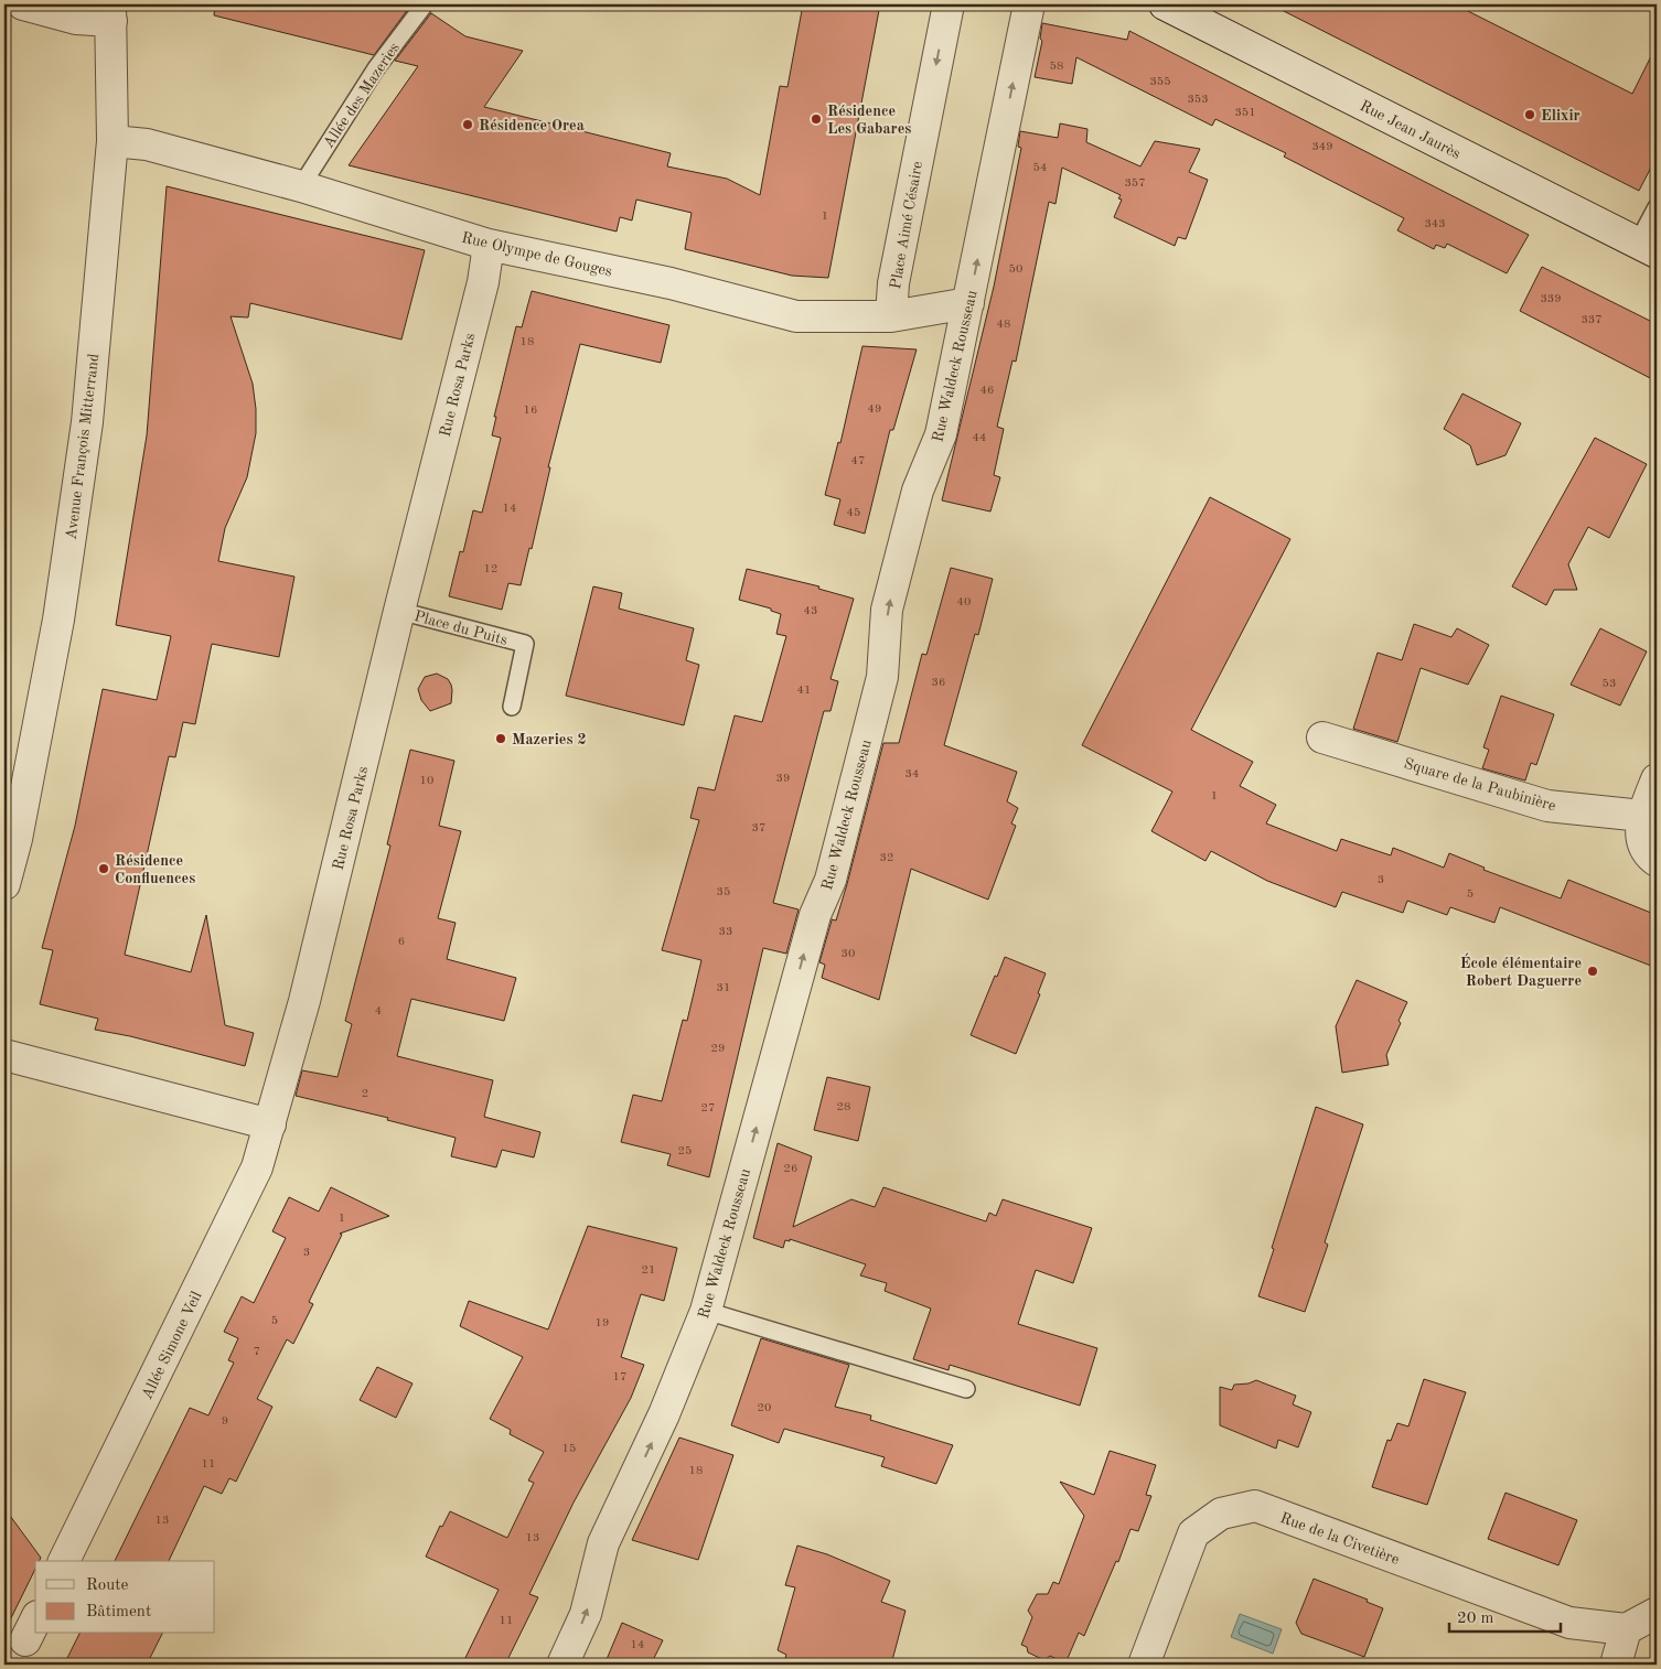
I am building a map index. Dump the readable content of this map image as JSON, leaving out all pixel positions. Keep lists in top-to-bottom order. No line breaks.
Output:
{"streets":{"street":["Rue Jean Jaurès","Place Aimé Césaire","Rue Olympe de Gouges","Rue Waldeck Rousseau","Rue Rosa Parks","Avenue François Mitterrand","Square de la Paubinière","Allée Simone Veil","Rue de la Civetière"],"lane":["Allée des Mazeries","Place du Puits"]},"crossings":[["Allée des Mazeries","Rue Olympe de Gouges"],["Place Aimé Césaire","Rue Olympe de Gouges"],["Rue Olympe de Gouges","Rue Waldeck Rousseau"],["Rue Olympe de Gouges","Rue Rosa Parks"],["Rue Olympe de Gouges","Avenue François Mitterrand"],["Rue Rosa Parks","Place du Puits"],["Rue Rosa Parks","Allée Simone Veil"]],"one_way":["Place Aimé Césaire","Rue Waldeck Rousseau"],"places":["Elixir","Résidence Les Gabares","Résidence Orea","Mazeries 2","Résidence Confluences","École élémentaire Robert Daguerre"],"house_numbers":["58","355","353","351","349","54","357","1","343","50","339","337","48","18","46","49","16","44","47","14","45","12","40","43","36","53","41","34","39","10","1","37","32","3","35","5","33","6","30","31","4","29","2","28","27","25","26","1","3","21","5","19","7","17","20","9","15","11","18","13","13","11","14"],"legend":["Route","Bâtiment"],"scale_bar":"20 m"}
